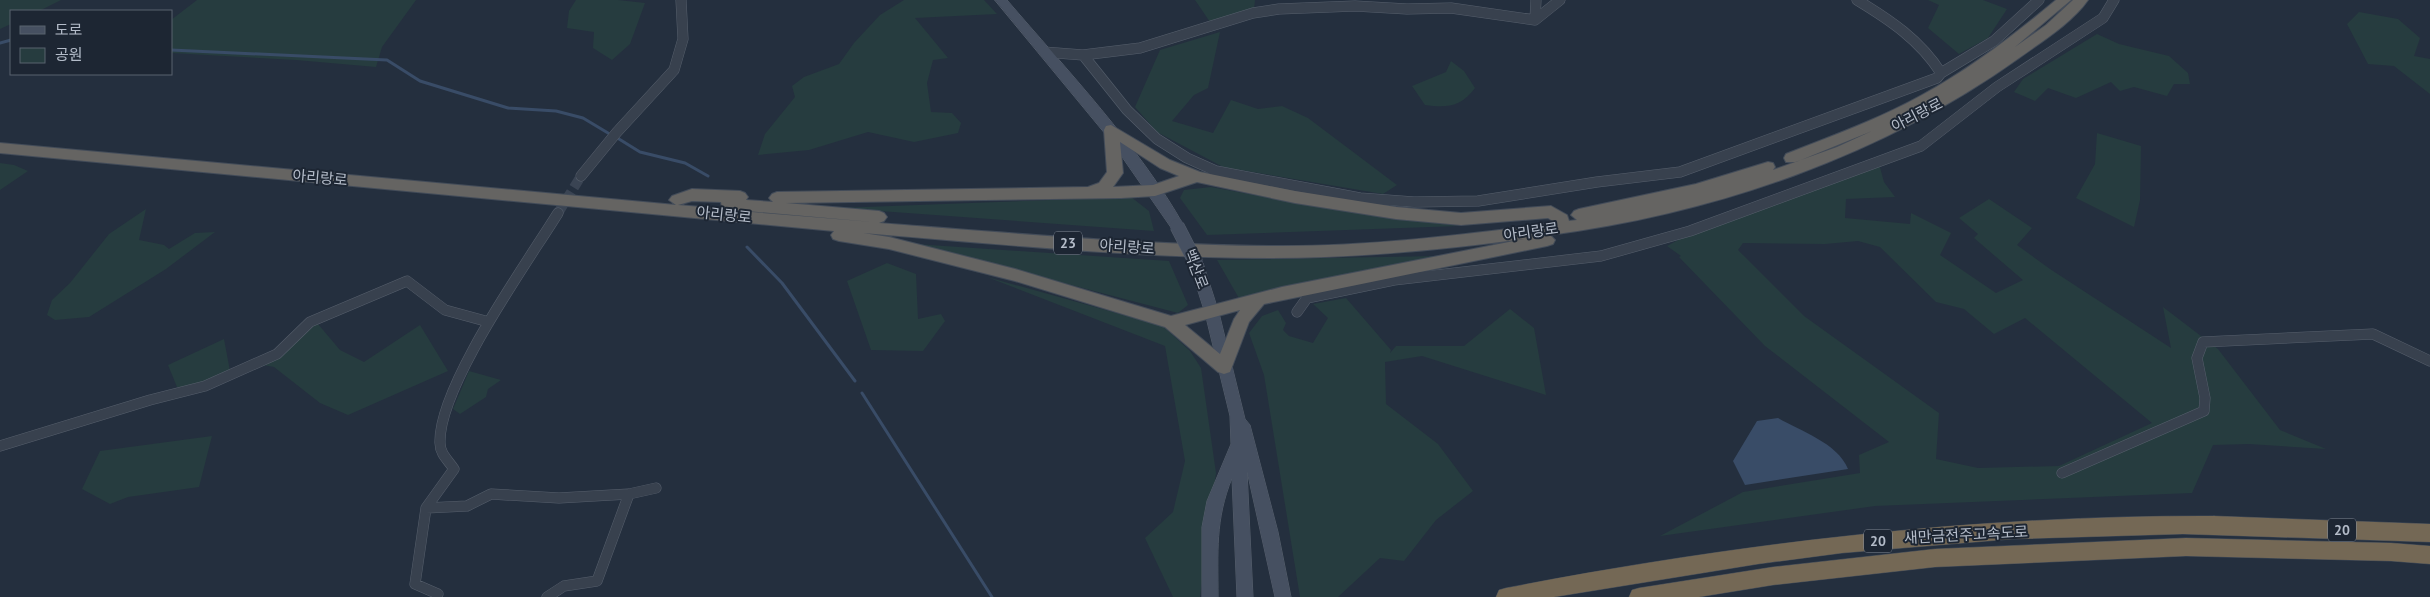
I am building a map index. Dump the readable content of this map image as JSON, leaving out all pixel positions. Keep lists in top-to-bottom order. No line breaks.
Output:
{"streets":{"highway":["아리랑로","23","20","새만금전주고속도로"],"main road":["백산로"]},"legend":["도로","공원"]}
